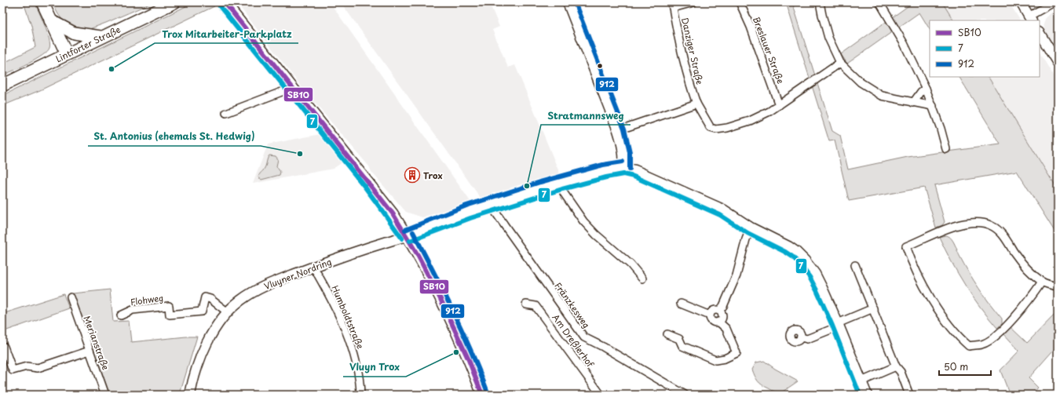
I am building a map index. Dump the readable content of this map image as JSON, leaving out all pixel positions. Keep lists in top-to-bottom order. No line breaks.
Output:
{"streets":{"main road":["Lintforter Straße"],"street":["Breslauer Straße","Danziger Straße","Vluyner Nordring","Flohweg","Fränzkesweg","Humboldtstraße","Am Dreßlerhof","Merianstraße"]},"crossings":[["Breslauer Straße","Danziger Straße"],["Vluyner Nordring","Flohweg"],["Vluyner Nordring","Fränzkesweg"],["Vluyner Nordring","Humboldtstraße"]],"places":{"other":["Trox Mitarbeiter-Parkplatz","St. Antonius (ehemals St. Hedwig)","Stratmannsweg","Vluyn Trox"],"building":["Trox"]},"lines":["transit line SB10","transit line 912","transit line 7"],"legend":["SB10","7","912"],"scale_bar":"50 m"}
